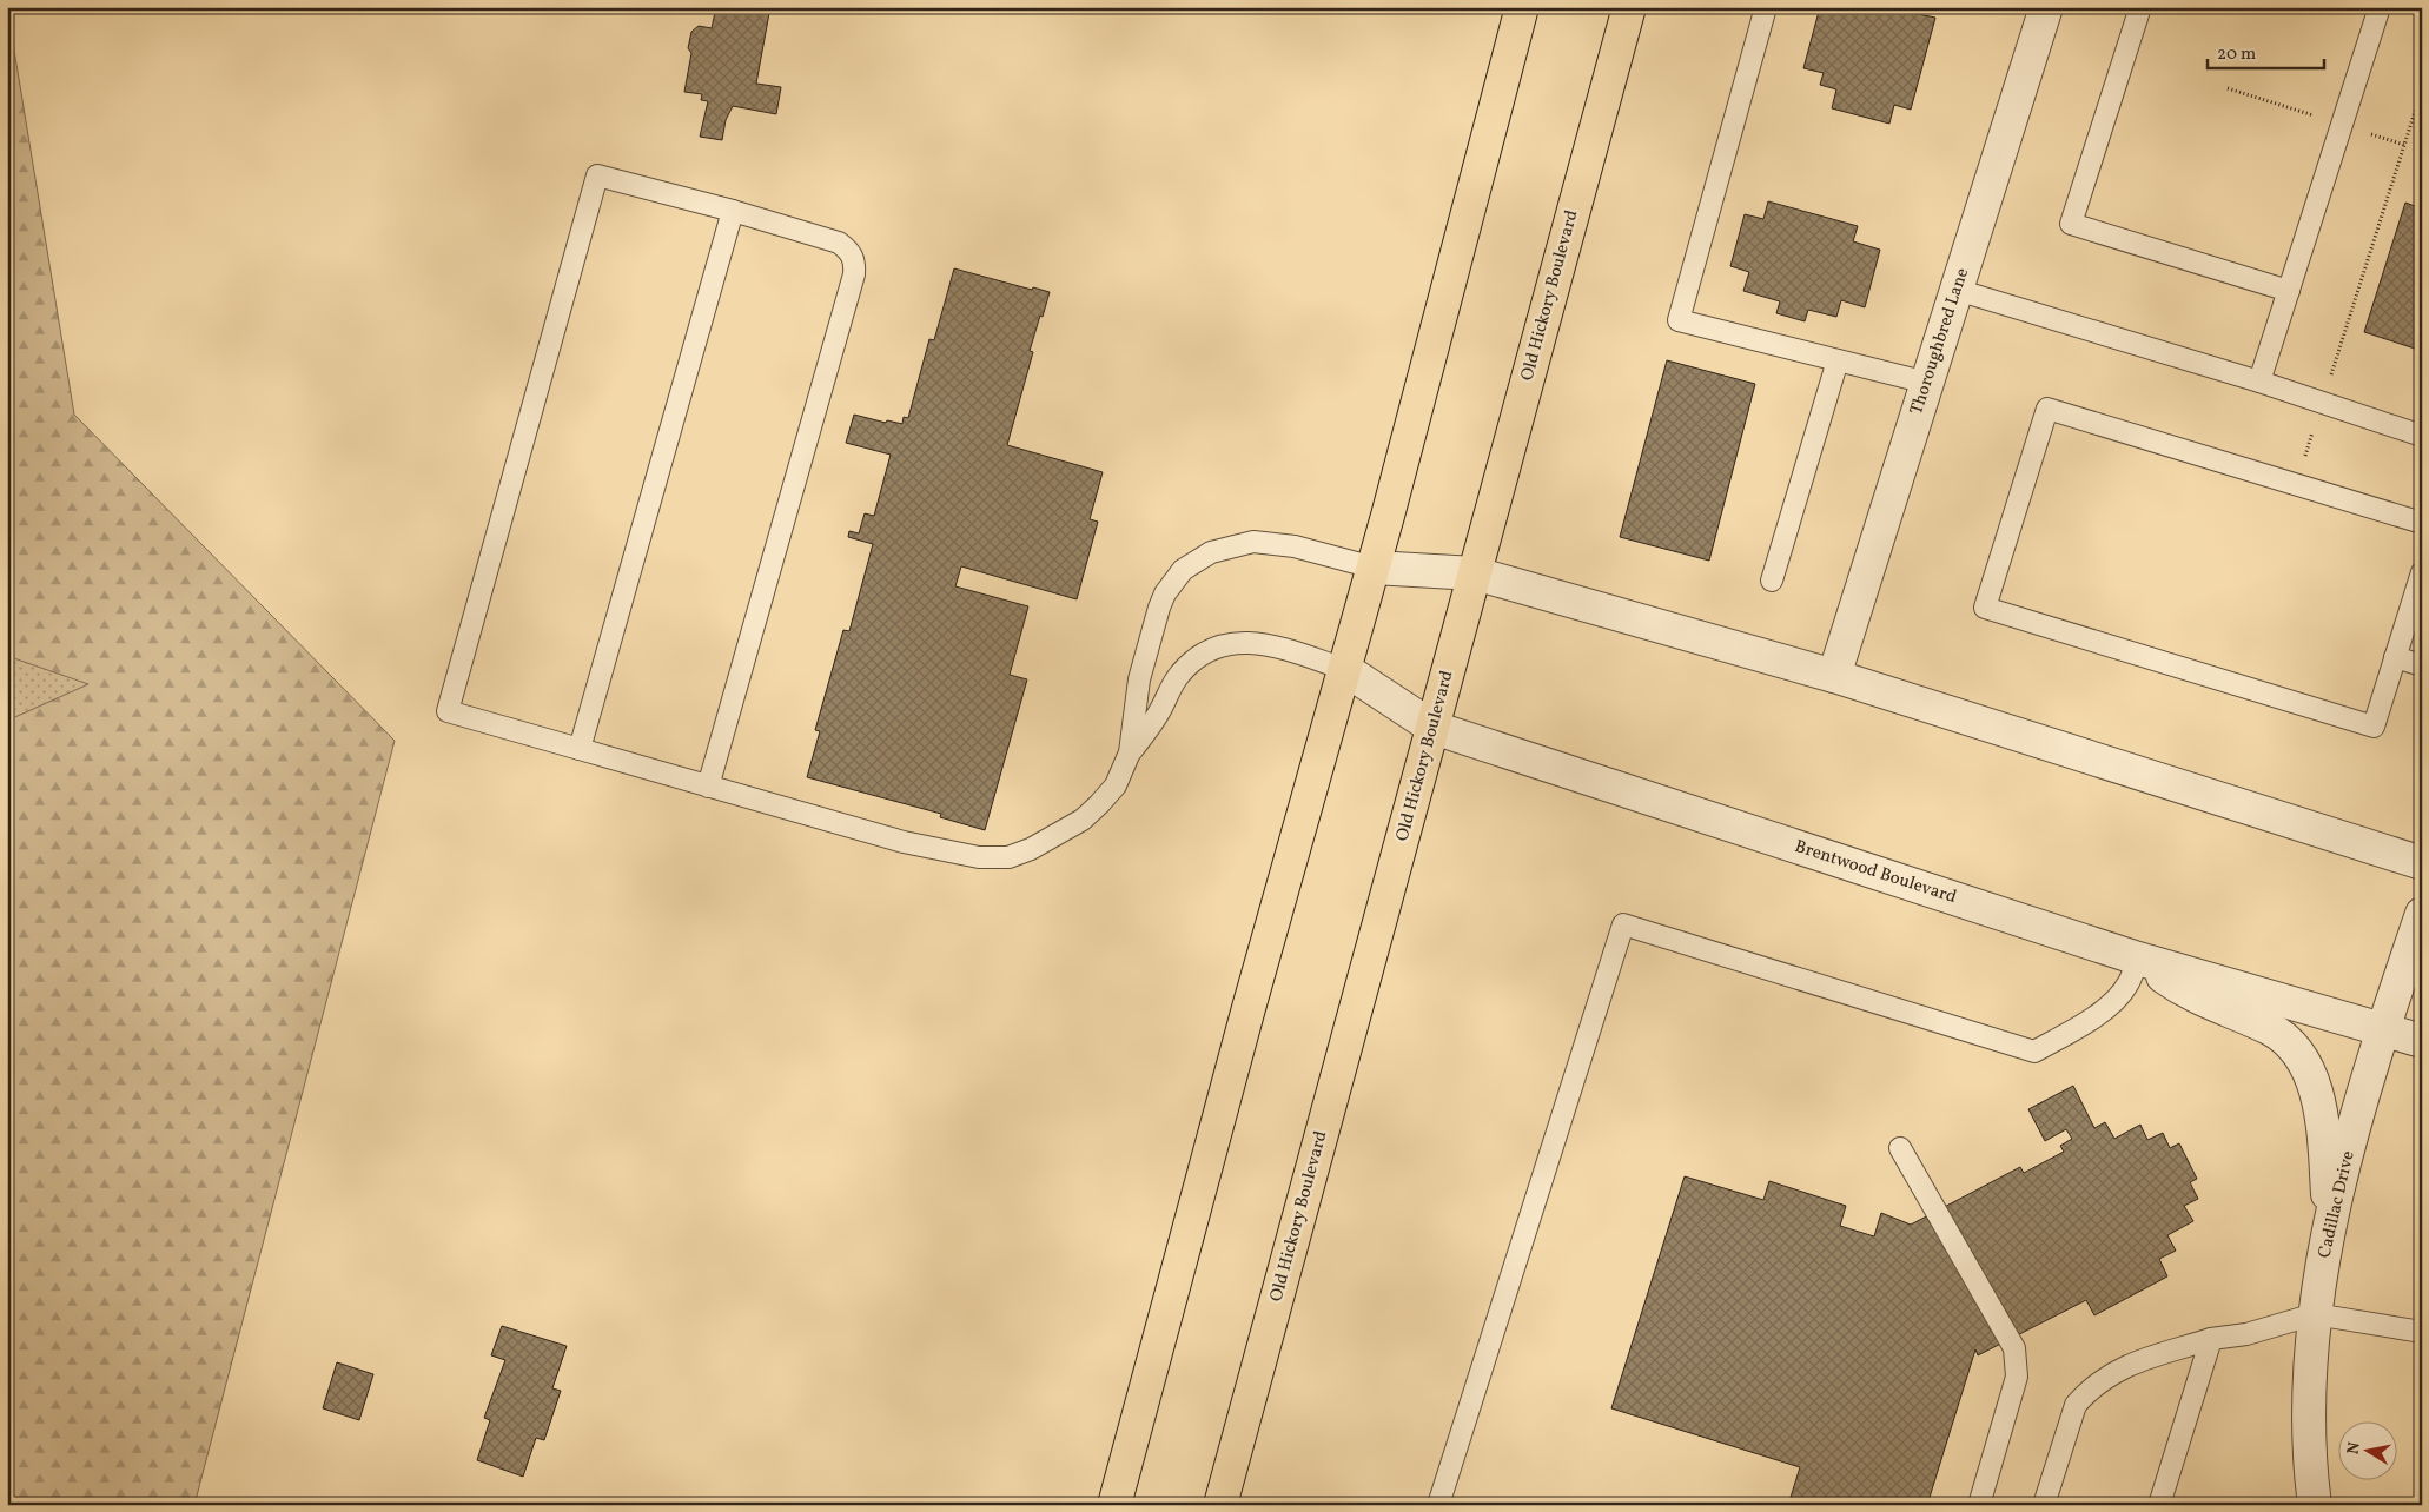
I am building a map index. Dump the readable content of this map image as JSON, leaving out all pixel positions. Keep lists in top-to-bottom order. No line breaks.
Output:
{"streets":{"main road":["Old Hickory Boulevard"],"street":["Thoroughbred Lane","Brentwood Boulevard","Cadillac Drive"]},"crossings":[["Old Hickory Boulevard","Brentwood Boulevard"],["Brentwood Boulevard","Cadillac Drive"]],"scale_bar":"20 m","north":"left"}
